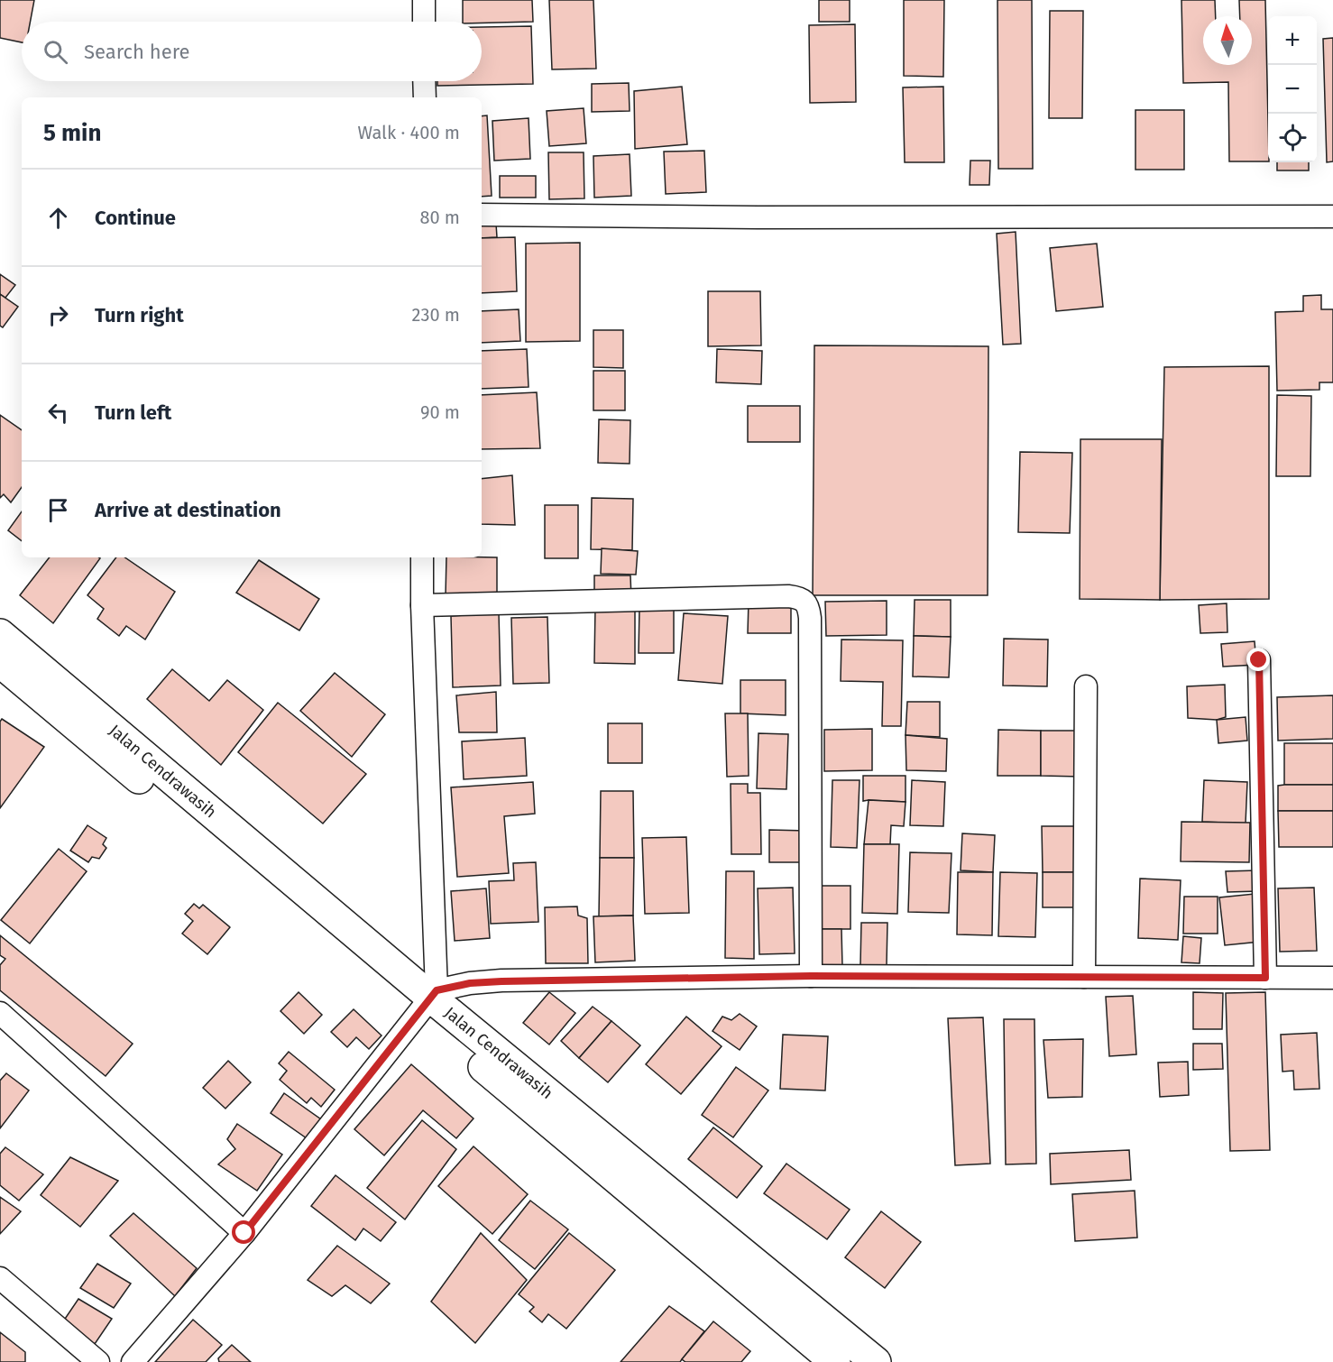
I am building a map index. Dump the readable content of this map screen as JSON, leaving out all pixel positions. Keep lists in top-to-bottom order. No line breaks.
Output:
{"streets":{"main road":["Jalan Cendrawasih"]},"north":"top","page":{"map_buttons":["+","−"],"search":"Search here","heading":["5 min","Walk · 400 m"],"list":[["Continue","80 m"],["Turn right","230 m"],["Turn left","90 m"],"Arrive at destination"]}}
